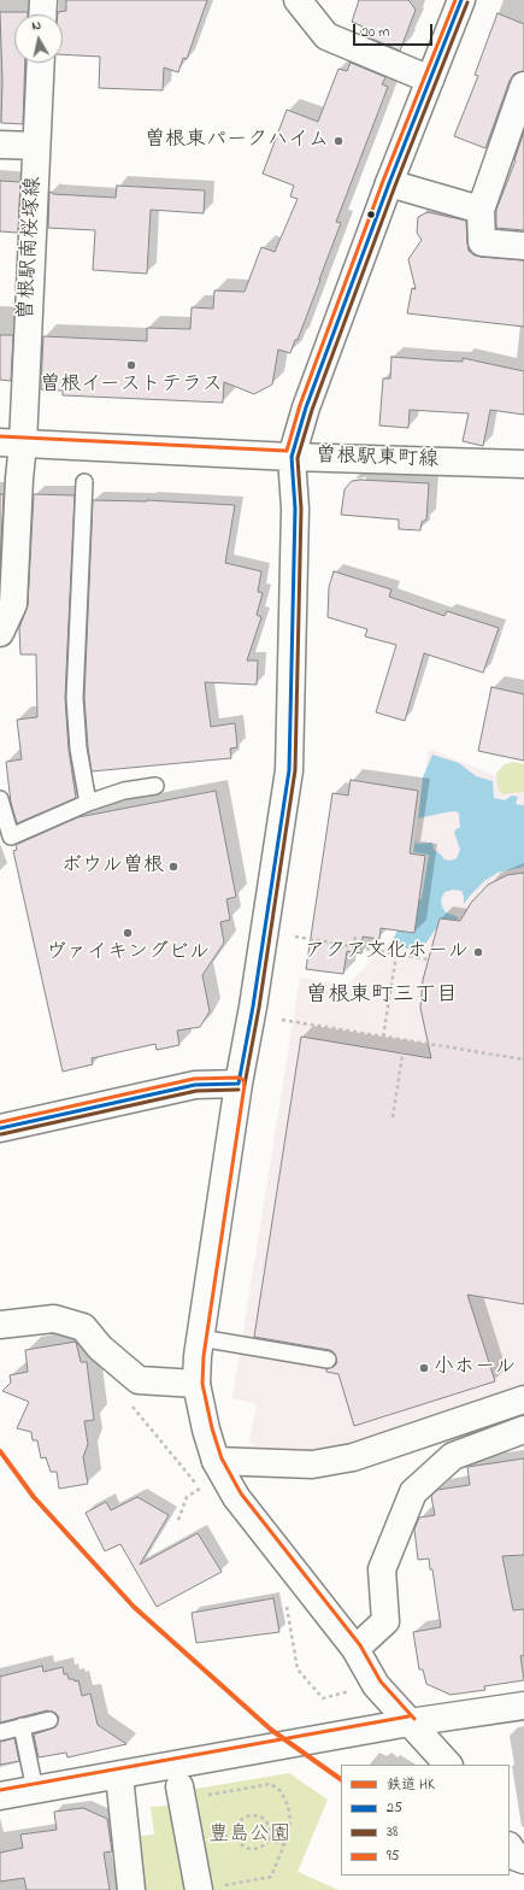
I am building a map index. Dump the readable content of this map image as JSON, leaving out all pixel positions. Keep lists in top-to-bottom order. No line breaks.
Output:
{"streets":{"street":["曽根駅南桜塚線","曽根駅東町線"]},"crossings":[["曽根駅南桜塚線","曽根駅東町線"]],"districts":["曽根東町三丁目"],"parks":["豊島公園"],"places":["曽根東パークハイム","曽根イーストテラス","ボウル曽根","ヴァイキングビル","アクア文化ホール","小ホール"],"lines":["transit line 25","transit line 95","transit line 38","rail line HK"],"legend":["鉄道 HK","25","38","95"],"scale_bar":"20 m","north":"top"}
